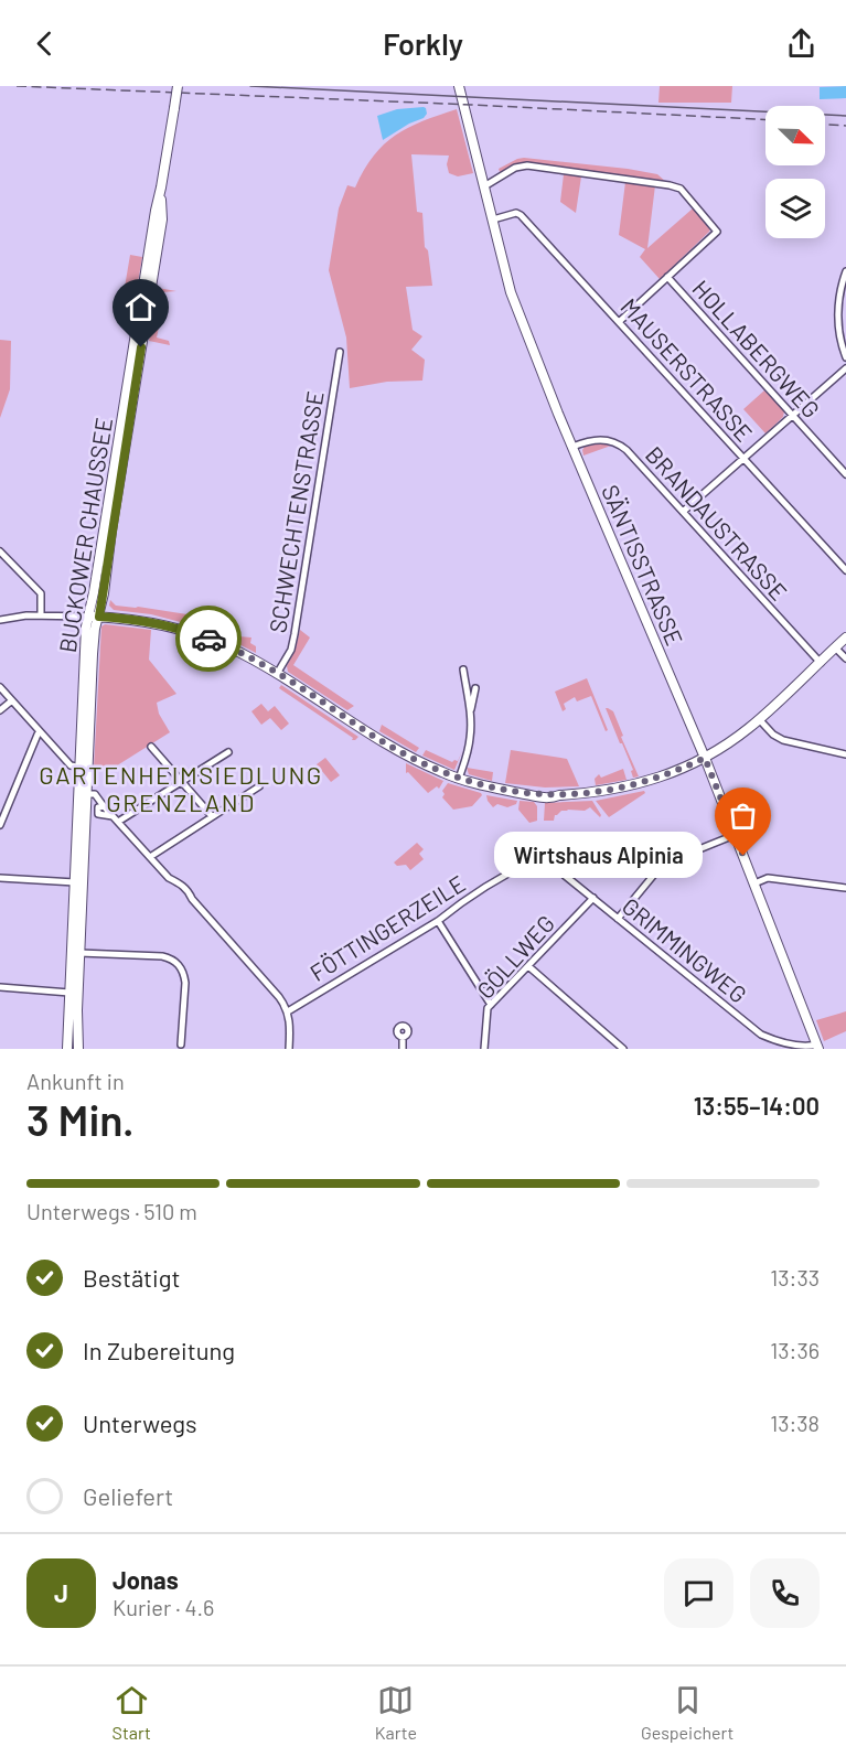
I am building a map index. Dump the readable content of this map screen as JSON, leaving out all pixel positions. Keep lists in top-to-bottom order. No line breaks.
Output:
{"streets":{"street":["HOLLABERGWEG","MAUSERSTRASSE","SCHWECHTENSTRASSE","BRANDAUSTRASSE","BUCKOWER CHAUSSEE","SÄNTISSTRASSE","FÖTTINGERZEILE","GRIMMINGWEG","GÖLLWEG"]},"crossings":[["MAUSERSTRASSE","SÄNTISSTRASSE"],["BRANDAUSTRASSE","SÄNTISSTRASSE"],["SÄNTISSTRASSE","GRIMMINGWEG"],["FÖTTINGERZEILE","GRIMMINGWEG"],["GRIMMINGWEG","GÖLLWEG"]],"districts":["GARTENHEIMSIEDLUNG GRENZLAND"],"places":["Wirtshaus Alpinia"],"north":"bottom right","page":{"header":"Forkly","bubble":"Wirtshaus Alpinia","heading":["3 Min.","Ankunft in","13:55–14:00"],"panel":["Jonas","Kurier · 4.6"],"bar":"Unterwegs · 510 m","list":[["Bestätigt","13:33"],["In Zubereitung","13:36"],["Unterwegs","13:38"],"Geliefert"],"round":"J","tabs":["Start","Karte","Gespeichert"]}}
